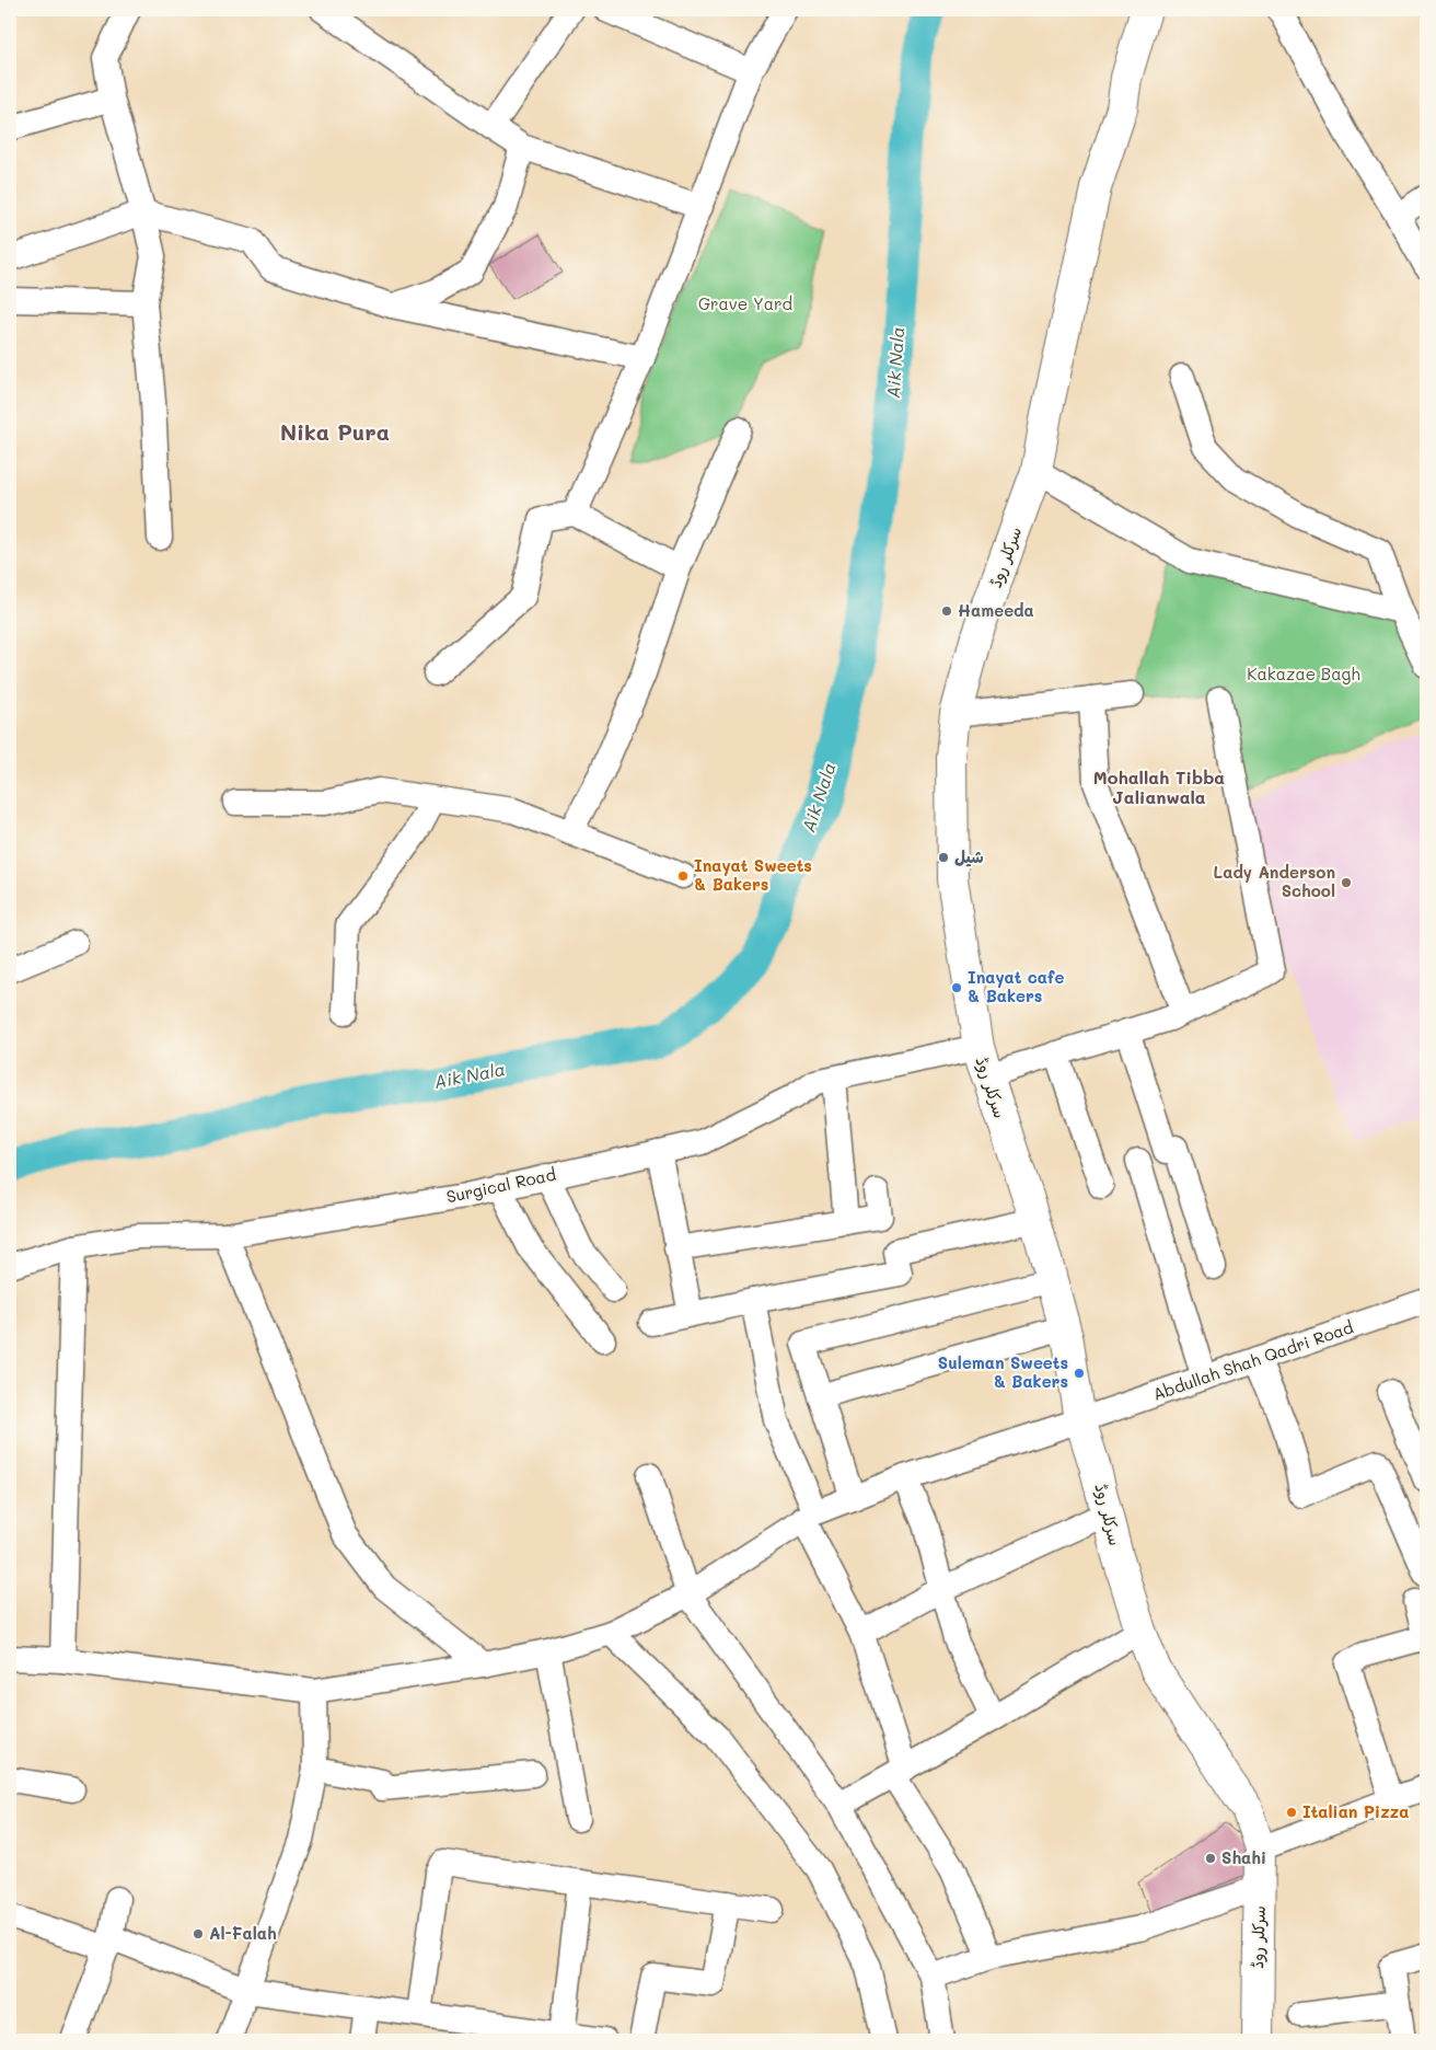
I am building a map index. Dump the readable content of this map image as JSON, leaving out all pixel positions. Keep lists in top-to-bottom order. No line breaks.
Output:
{"streets":{"main road":["سرکلر روڈ"],"street":["Surgical Road","Abdullah Shah Qadri Road"]},"crossings":[["سرکلر روڈ","Surgical Road"],["سرکلر روڈ","Abdullah Shah Qadri Road"]],"districts":["Nika Pura","Mohallah Tibba Jalianwala"],"water":["Aik Nala"],"parks":["Grave Yard","Kakazae Bagh"],"places":["Hameeda","شیل","Inayat Sweets & Bakers","Lady Anderson School","Inayat cafe & Bakers","Suleman Sweets & Bakers","Italian Pizza","Shahi","Al-Falah"]}
